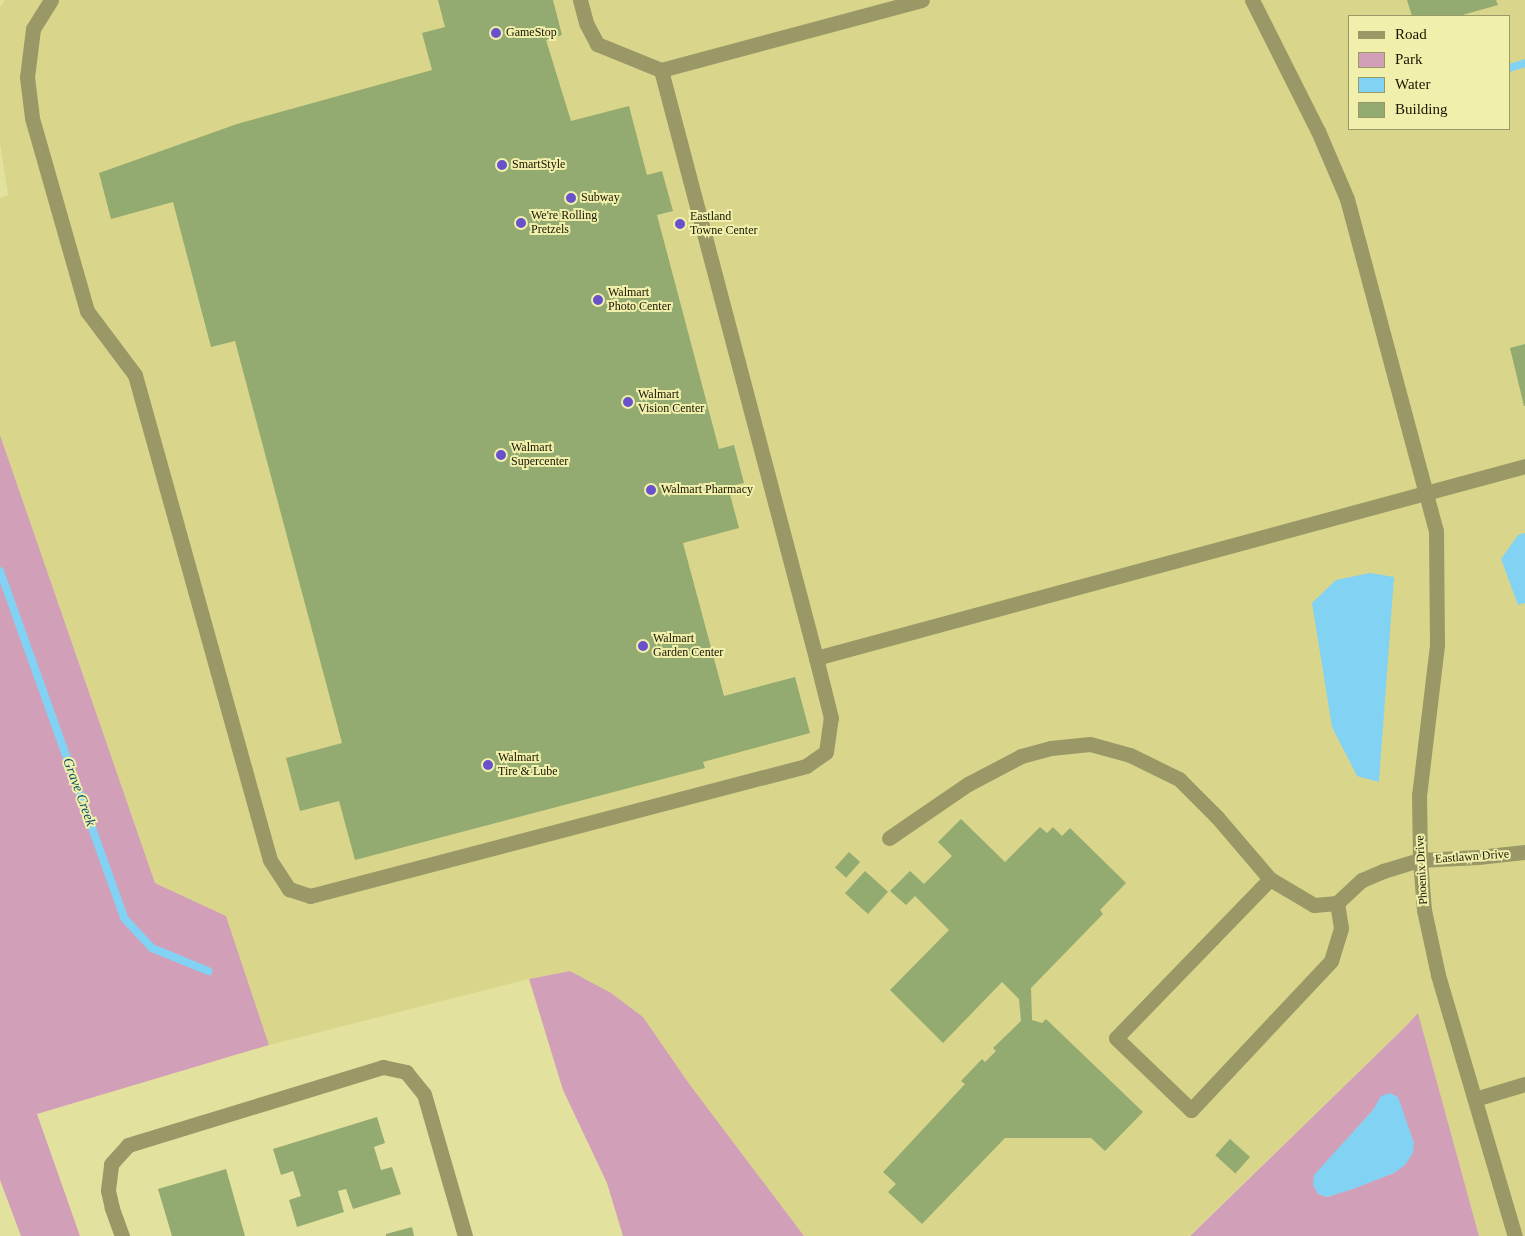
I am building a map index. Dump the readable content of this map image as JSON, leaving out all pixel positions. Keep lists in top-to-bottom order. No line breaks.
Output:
{"streets":{"street":["Eastlawn Drive","Phoenix Drive"]},"crossings":[["Eastlawn Drive","Phoenix Drive"]],"water":["Grave Creek"],"places":["GameStop","SmartStyle","Subway","We're Rolling Pretzels","Eastland Towne Center","Walmart Photo Center","Walmart Vision Center","Walmart Supercenter","Walmart Pharmacy","Walmart Garden Center","Walmart Tire & Lube"],"legend":["Road","Park","Water","Building"]}
